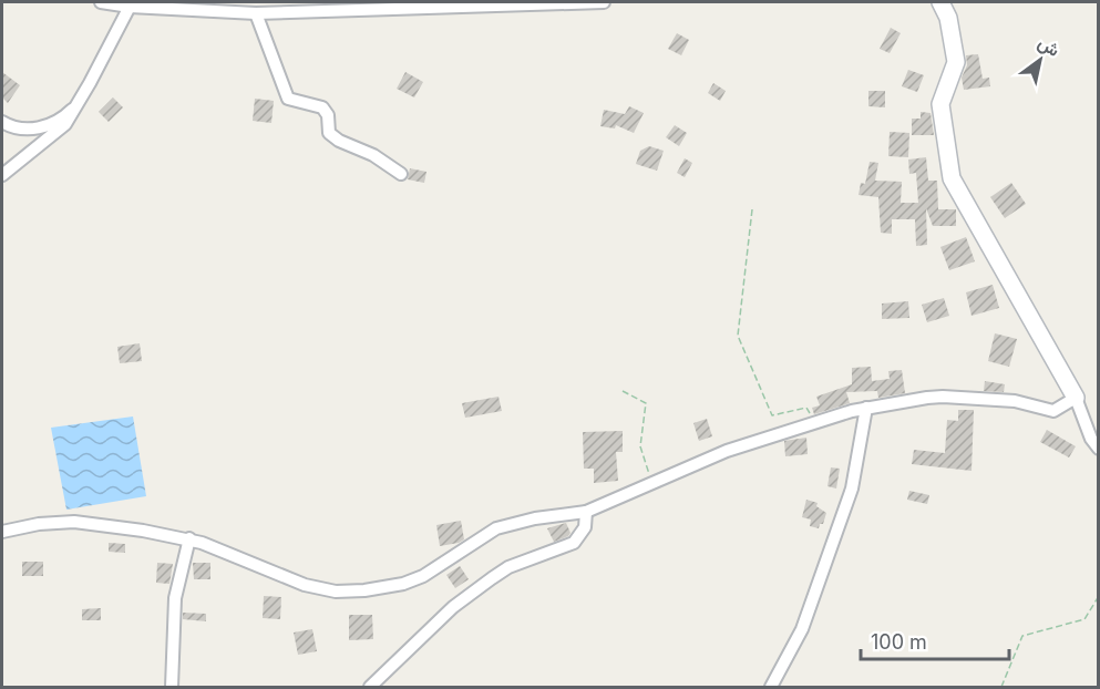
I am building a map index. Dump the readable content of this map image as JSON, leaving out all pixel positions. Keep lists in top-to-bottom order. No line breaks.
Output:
{"scale_bar":"100 m","north":"top right"}
